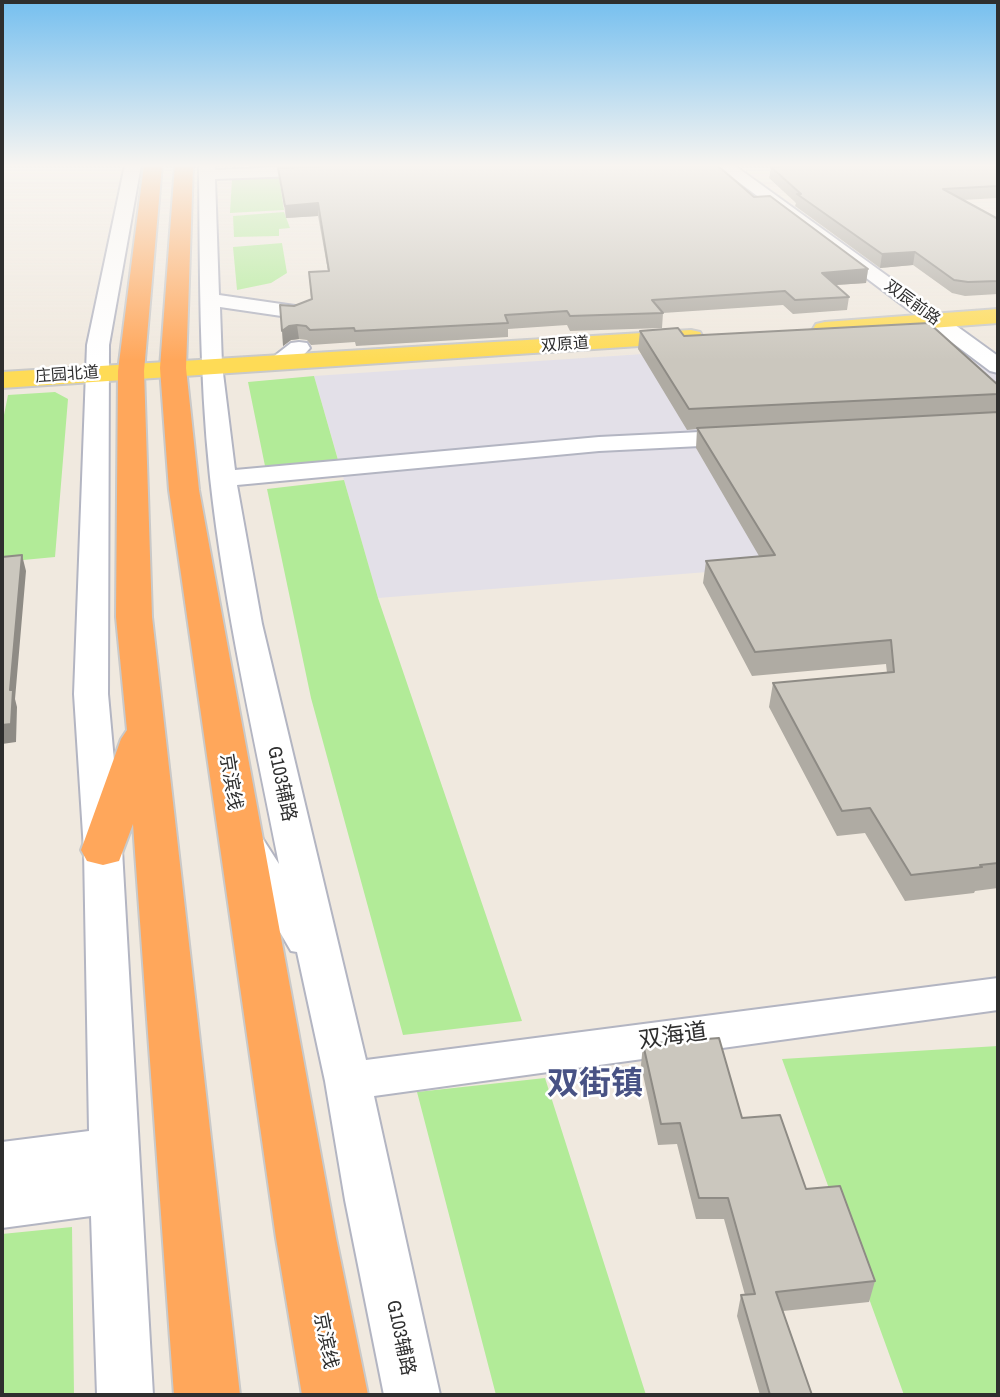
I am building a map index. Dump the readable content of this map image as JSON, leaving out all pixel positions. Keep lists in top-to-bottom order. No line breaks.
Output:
{"streets":{"highway":["京滨线"],"main road":["双原道","庄园北道"],"street":["双辰前路","G103辅路","双海道"]},"crossings":[["双原道","庄园北道"],["双原道","京滨线"],["双原道","G103辅路"],["G103辅路","双海道"]],"districts":["双街镇"]}
